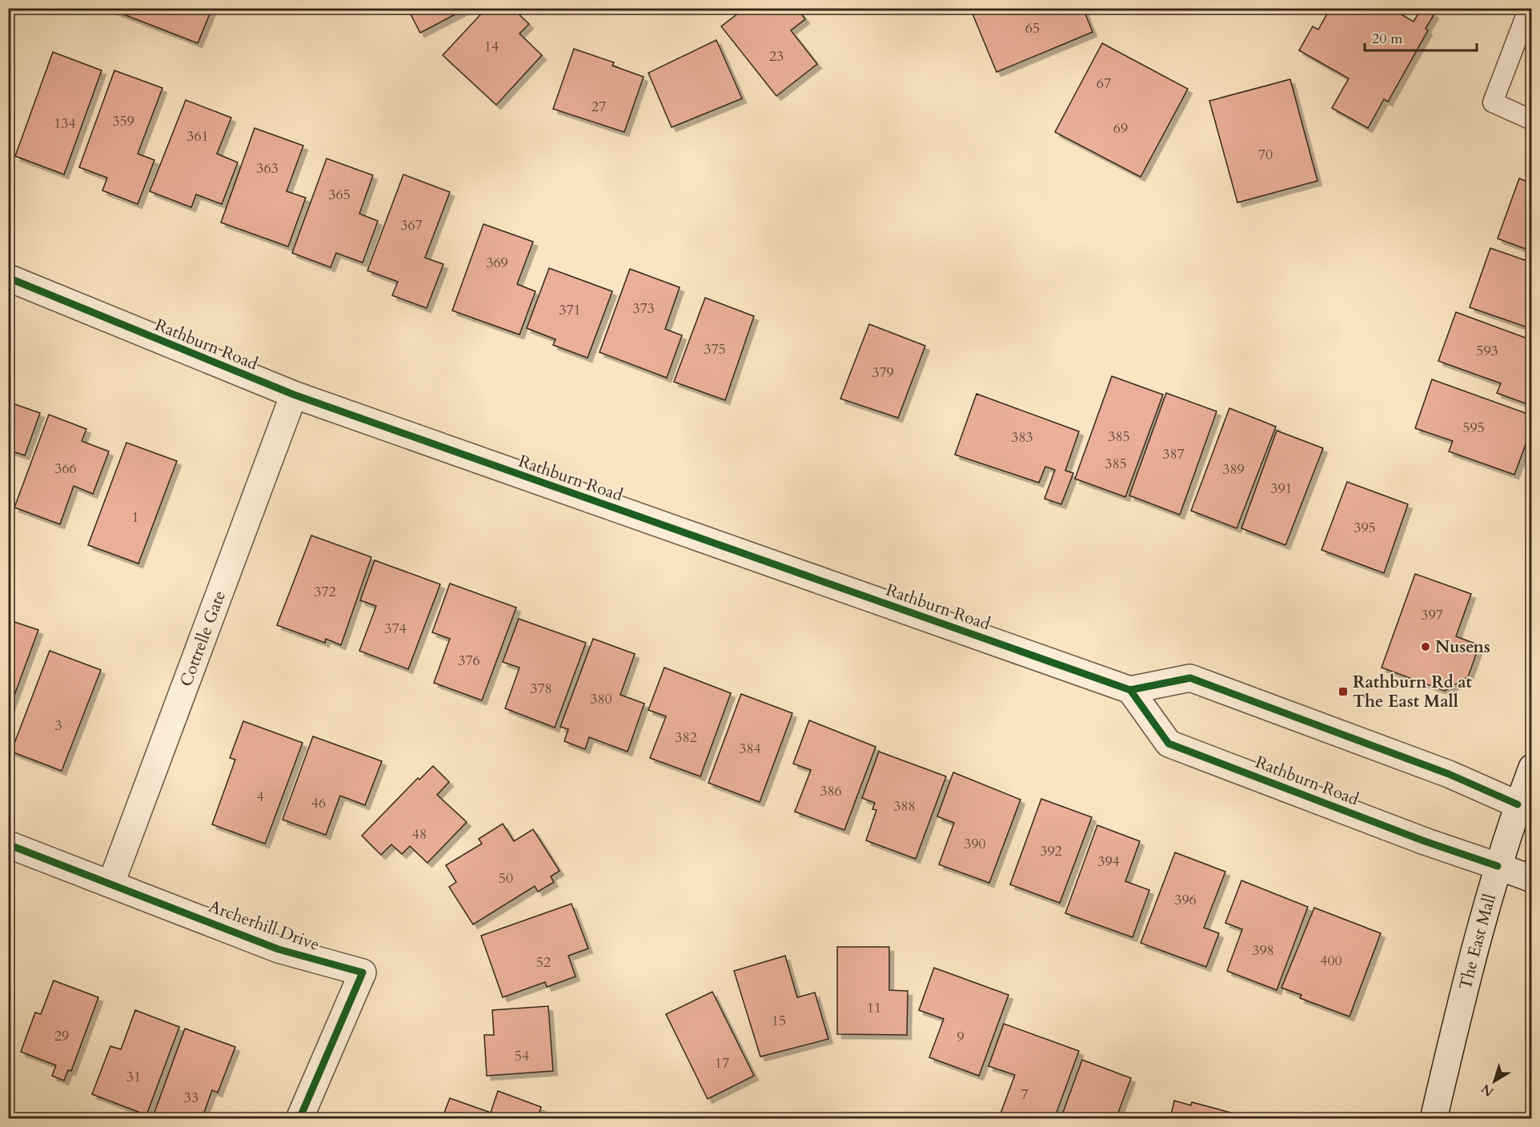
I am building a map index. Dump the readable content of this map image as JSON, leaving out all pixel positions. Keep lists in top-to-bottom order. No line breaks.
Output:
{"streets":{"street":["Rathburn Road","Cottrelle Gate","Archerhill Drive","The East Mall"]},"crossings":[["Rathburn Road","Cottrelle Gate"],["Rathburn Road","The East Mall"],["Cottrelle Gate","Archerhill Drive"]],"places":{"other":["Nusens"],"transit":["Rathburn Rd at The East Mall"]},"house_numbers":["65","14","23","67","27","359","134","69","361","70","363","365","367","369","373","371","375","593","379","595","385","383","387","385","366","389","391","1","395","372","397","374","376","378","380","3","382","384","386","4","46","388","48","390","392","394","50","396","398","400","52","11","15","29","9","54","17","31","7","33"],"scale_bar":"20 m","north":"bottom left"}
